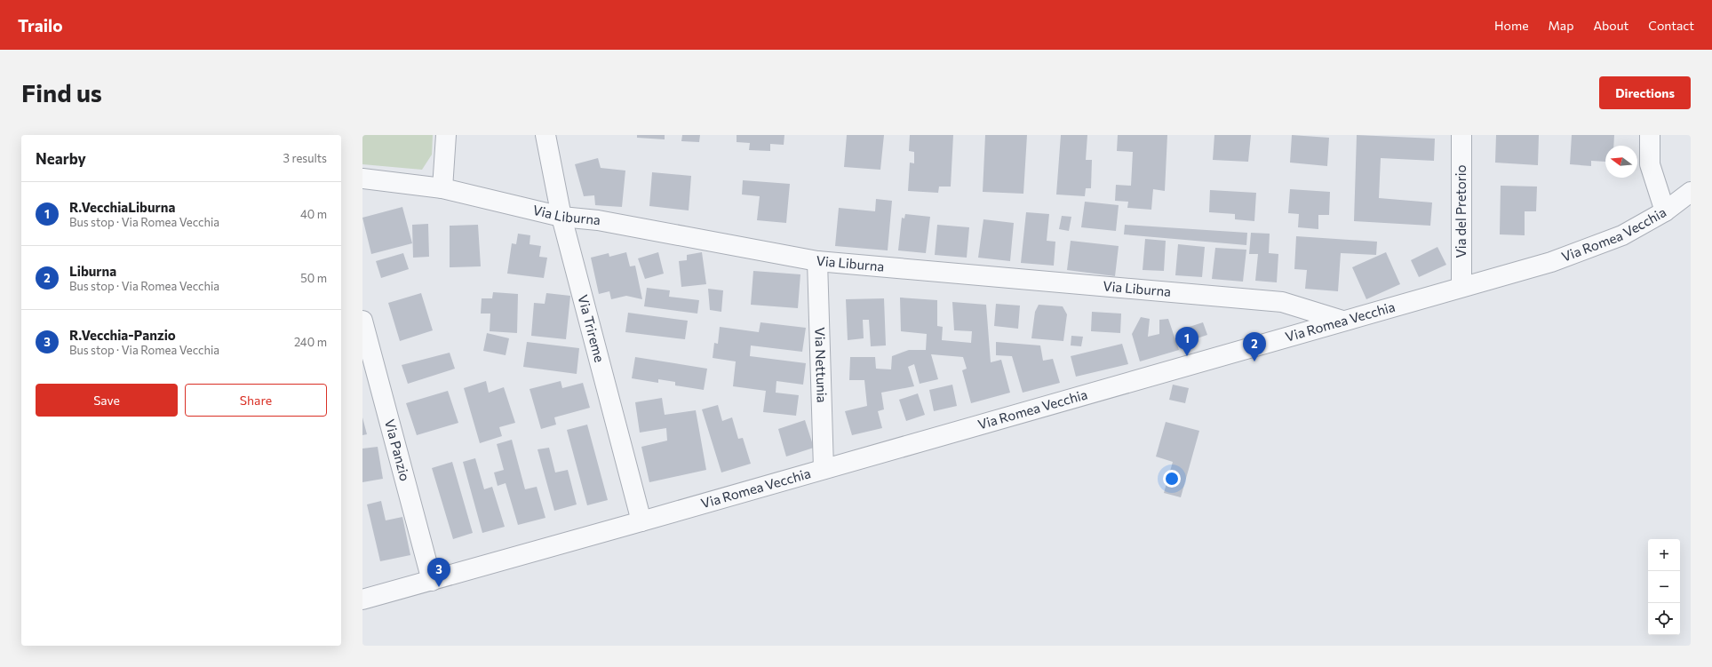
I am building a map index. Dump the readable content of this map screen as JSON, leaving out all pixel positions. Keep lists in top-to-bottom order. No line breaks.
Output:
{"streets":{"street":["Via del Pretorio","Via Liburna","Via Romea Vecchia","Via Trireme","Via Nettunia","Via Panzio"]},"crossings":[["Via del Pretorio","Via Romea Vecchia"],["Via Liburna","Via Romea Vecchia"],["Via Liburna","Via Trireme"],["Via Liburna","Via Nettunia"],["Via Romea Vecchia","Via Trireme"],["Via Romea Vecchia","Via Nettunia"],["Via Romea Vecchia","Via Panzio"]],"north":"left","page":{"header":"Trailo","nav":["Home","Map","About","Contact"],"buttons":["Directions",["Save","Share"]],"title":"Find us","heading":["Nearby","3 results"],"list":[{"mark":"1","name":"R.VecchiaLiburna","note":"Bus stop · Via Romea Vecchia","value":"40 m"},{"mark":"2","name":"Liburna","note":"Bus stop · Via Romea Vecchia","value":"50 m"},{"mark":"3","name":"R.Vecchia-Panzio","note":"Bus stop · Via Romea Vecchia","value":"240 m"}],"pins":["1","2","3"],"map_buttons":["+","−"]}}
